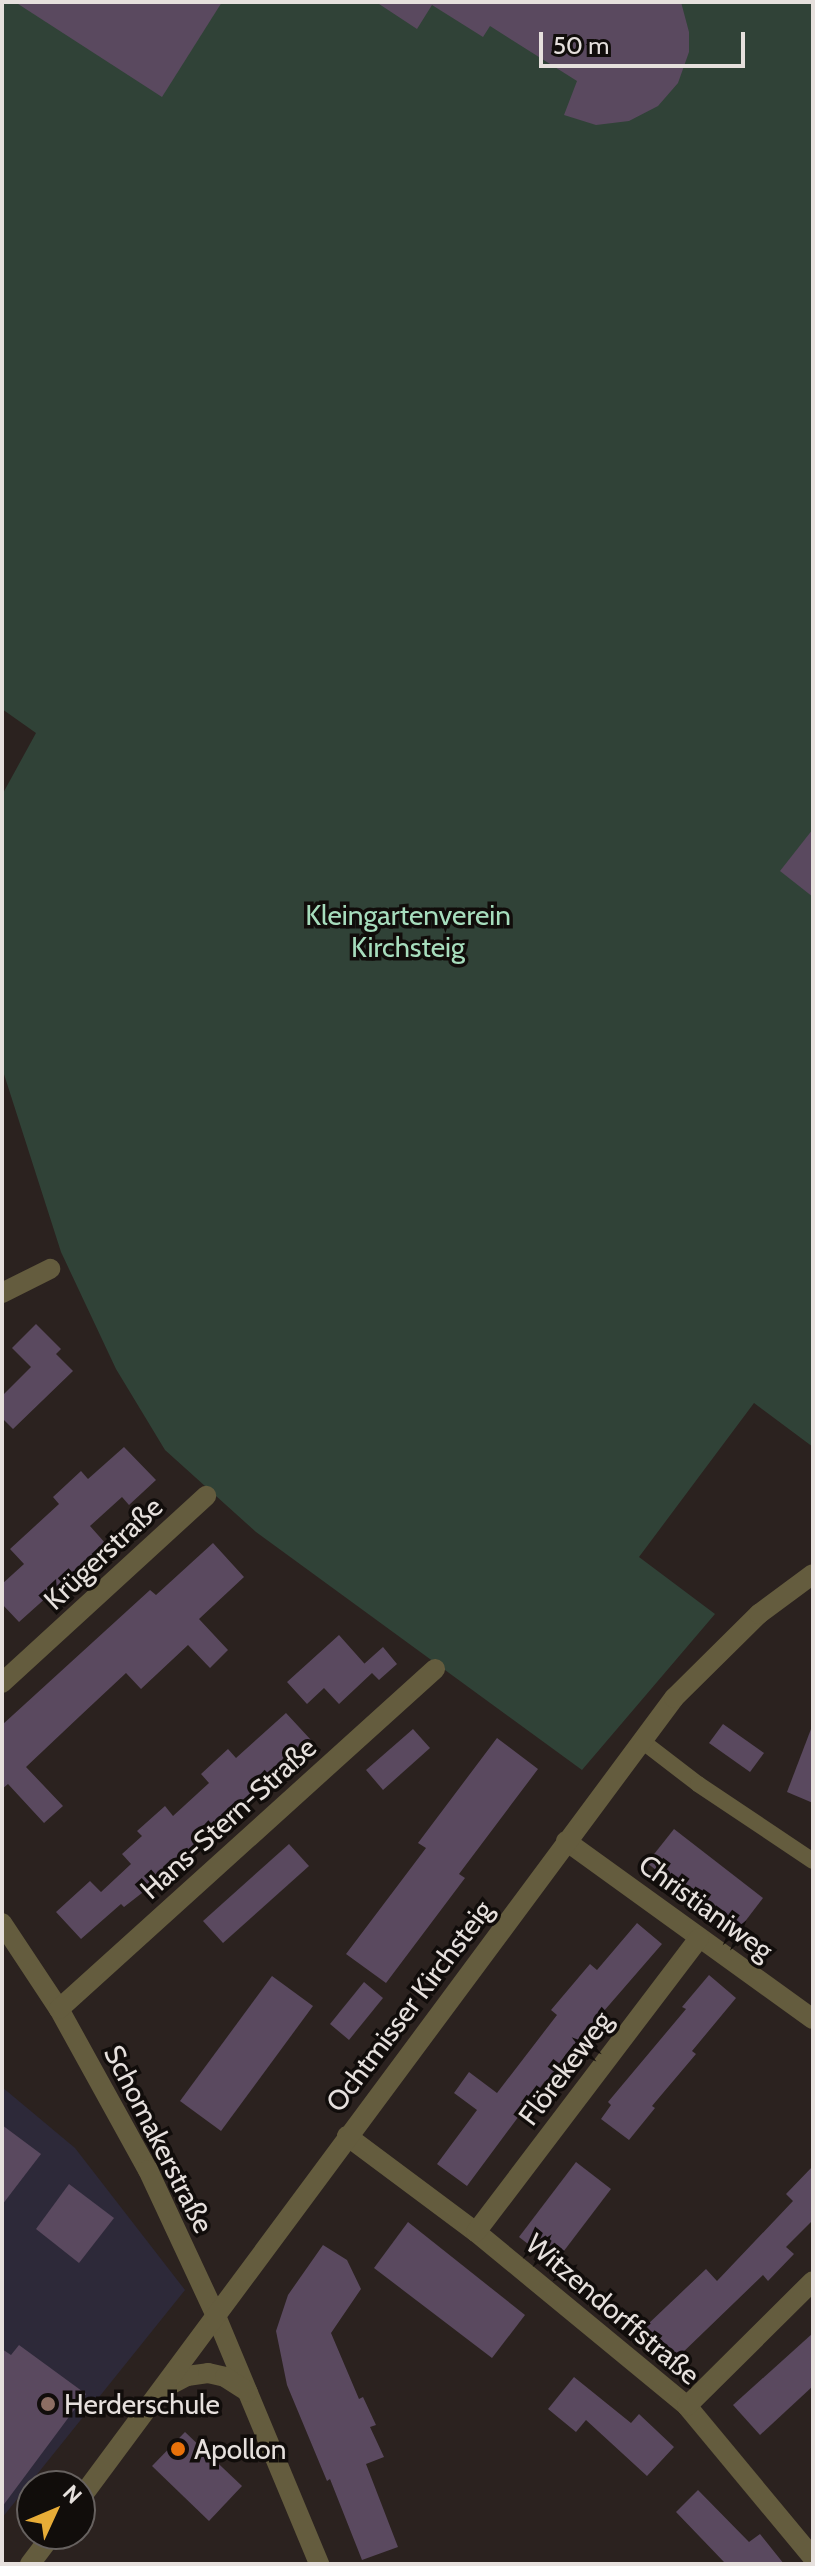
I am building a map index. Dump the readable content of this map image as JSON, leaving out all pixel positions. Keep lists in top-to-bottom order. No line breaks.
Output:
{"streets":{"street":["Krügerstraße","Hans-Stern-Straße","Christianiweg","Ochtmisser Kirchsteig","Flörekeweg","Schomakerstraße","Witzendorffstraße"]},"crossings":[["Hans-Stern-Straße","Schomakerstraße"],["Christianiweg","Ochtmisser Kirchsteig"],["Christianiweg","Flörekeweg"],["Ochtmisser Kirchsteig","Schomakerstraße"],["Ochtmisser Kirchsteig","Witzendorffstraße"],["Flörekeweg","Witzendorffstraße"]],"parks":["Kleingartenverein Kirchsteig"],"places":["Herderschule","Apollon"],"scale_bar":"50 m","north":"top right"}
